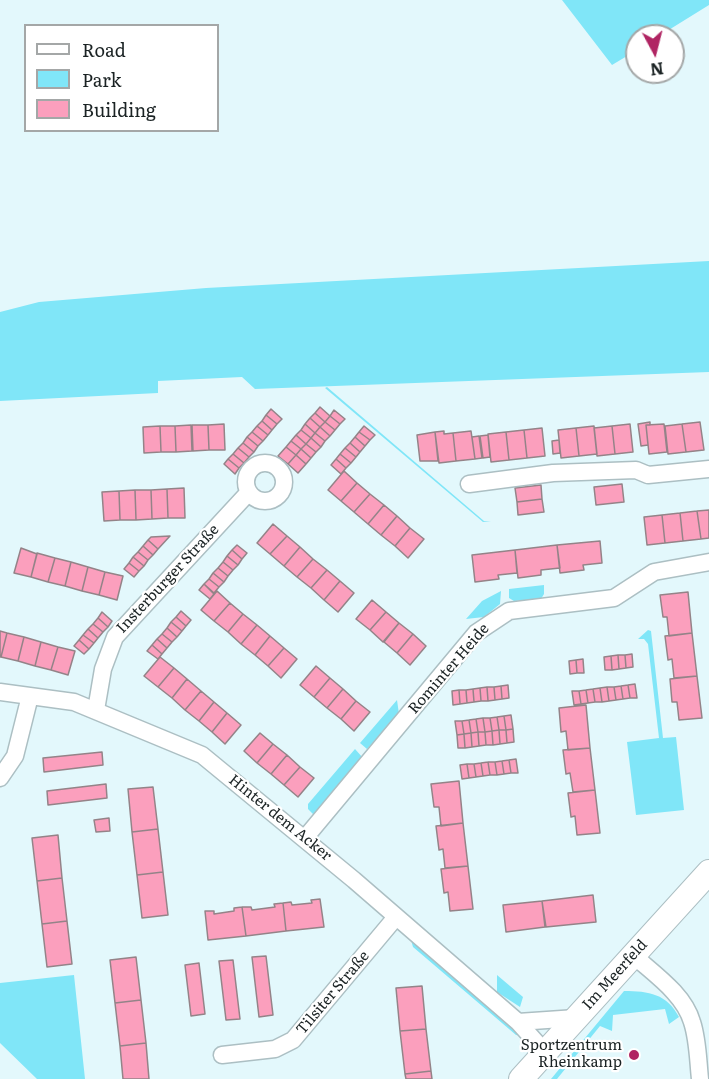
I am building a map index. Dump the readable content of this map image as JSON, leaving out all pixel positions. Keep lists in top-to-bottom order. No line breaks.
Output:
{"streets":{"street":["Insterburger Straße","Rominter Heide","Hinter dem Acker","Im Meerfeld","Tilsiter Straße"]},"crossings":[["Insterburger Straße","Hinter dem Acker"],["Rominter Heide","Hinter dem Acker"],["Hinter dem Acker","Im Meerfeld"],["Hinter dem Acker","Tilsiter Straße"]],"places":["Sportzentrum Rheinkamp"],"legend":["Road","Park","Building"],"north":"bottom"}
